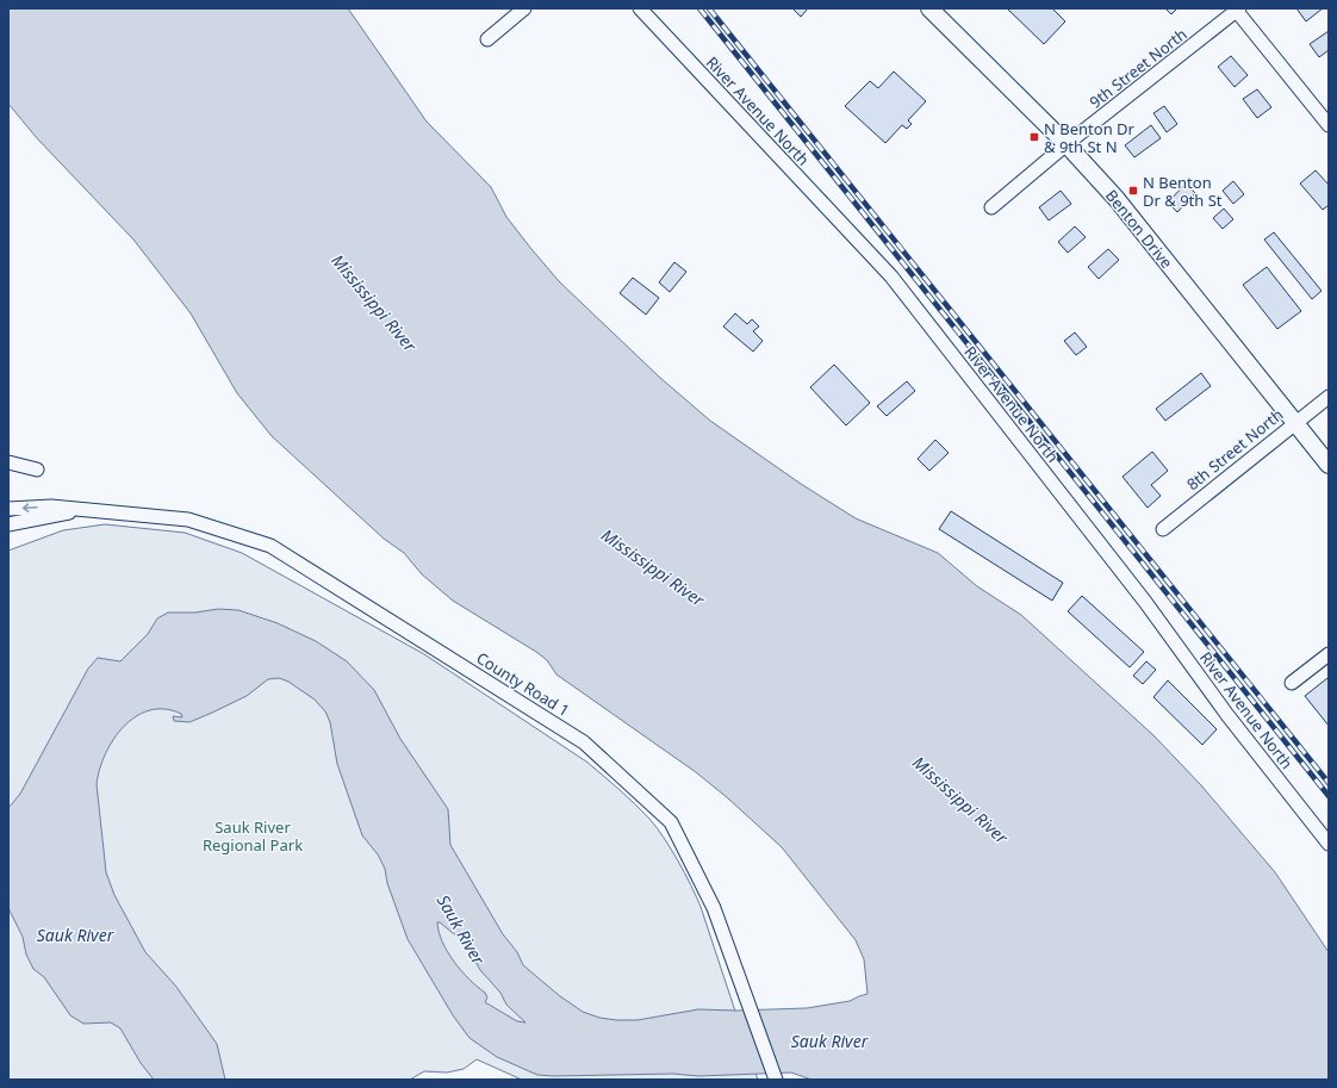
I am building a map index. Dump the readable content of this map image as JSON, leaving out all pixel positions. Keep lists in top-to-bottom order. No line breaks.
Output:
{"streets":{"main road":["Benton Drive"],"street":["9th Street North","River Avenue North","8th Street North","County Road 1"]},"crossings":[["9th Street North","Benton Drive"],["Benton Drive","8th Street North"]],"water":["Mississippi River","Sauk River"],"parks":["Sauk River Regional Park"],"places":{"transit":["N Benton Dr & 9th St N","N Benton Dr & 9th St"]}}
